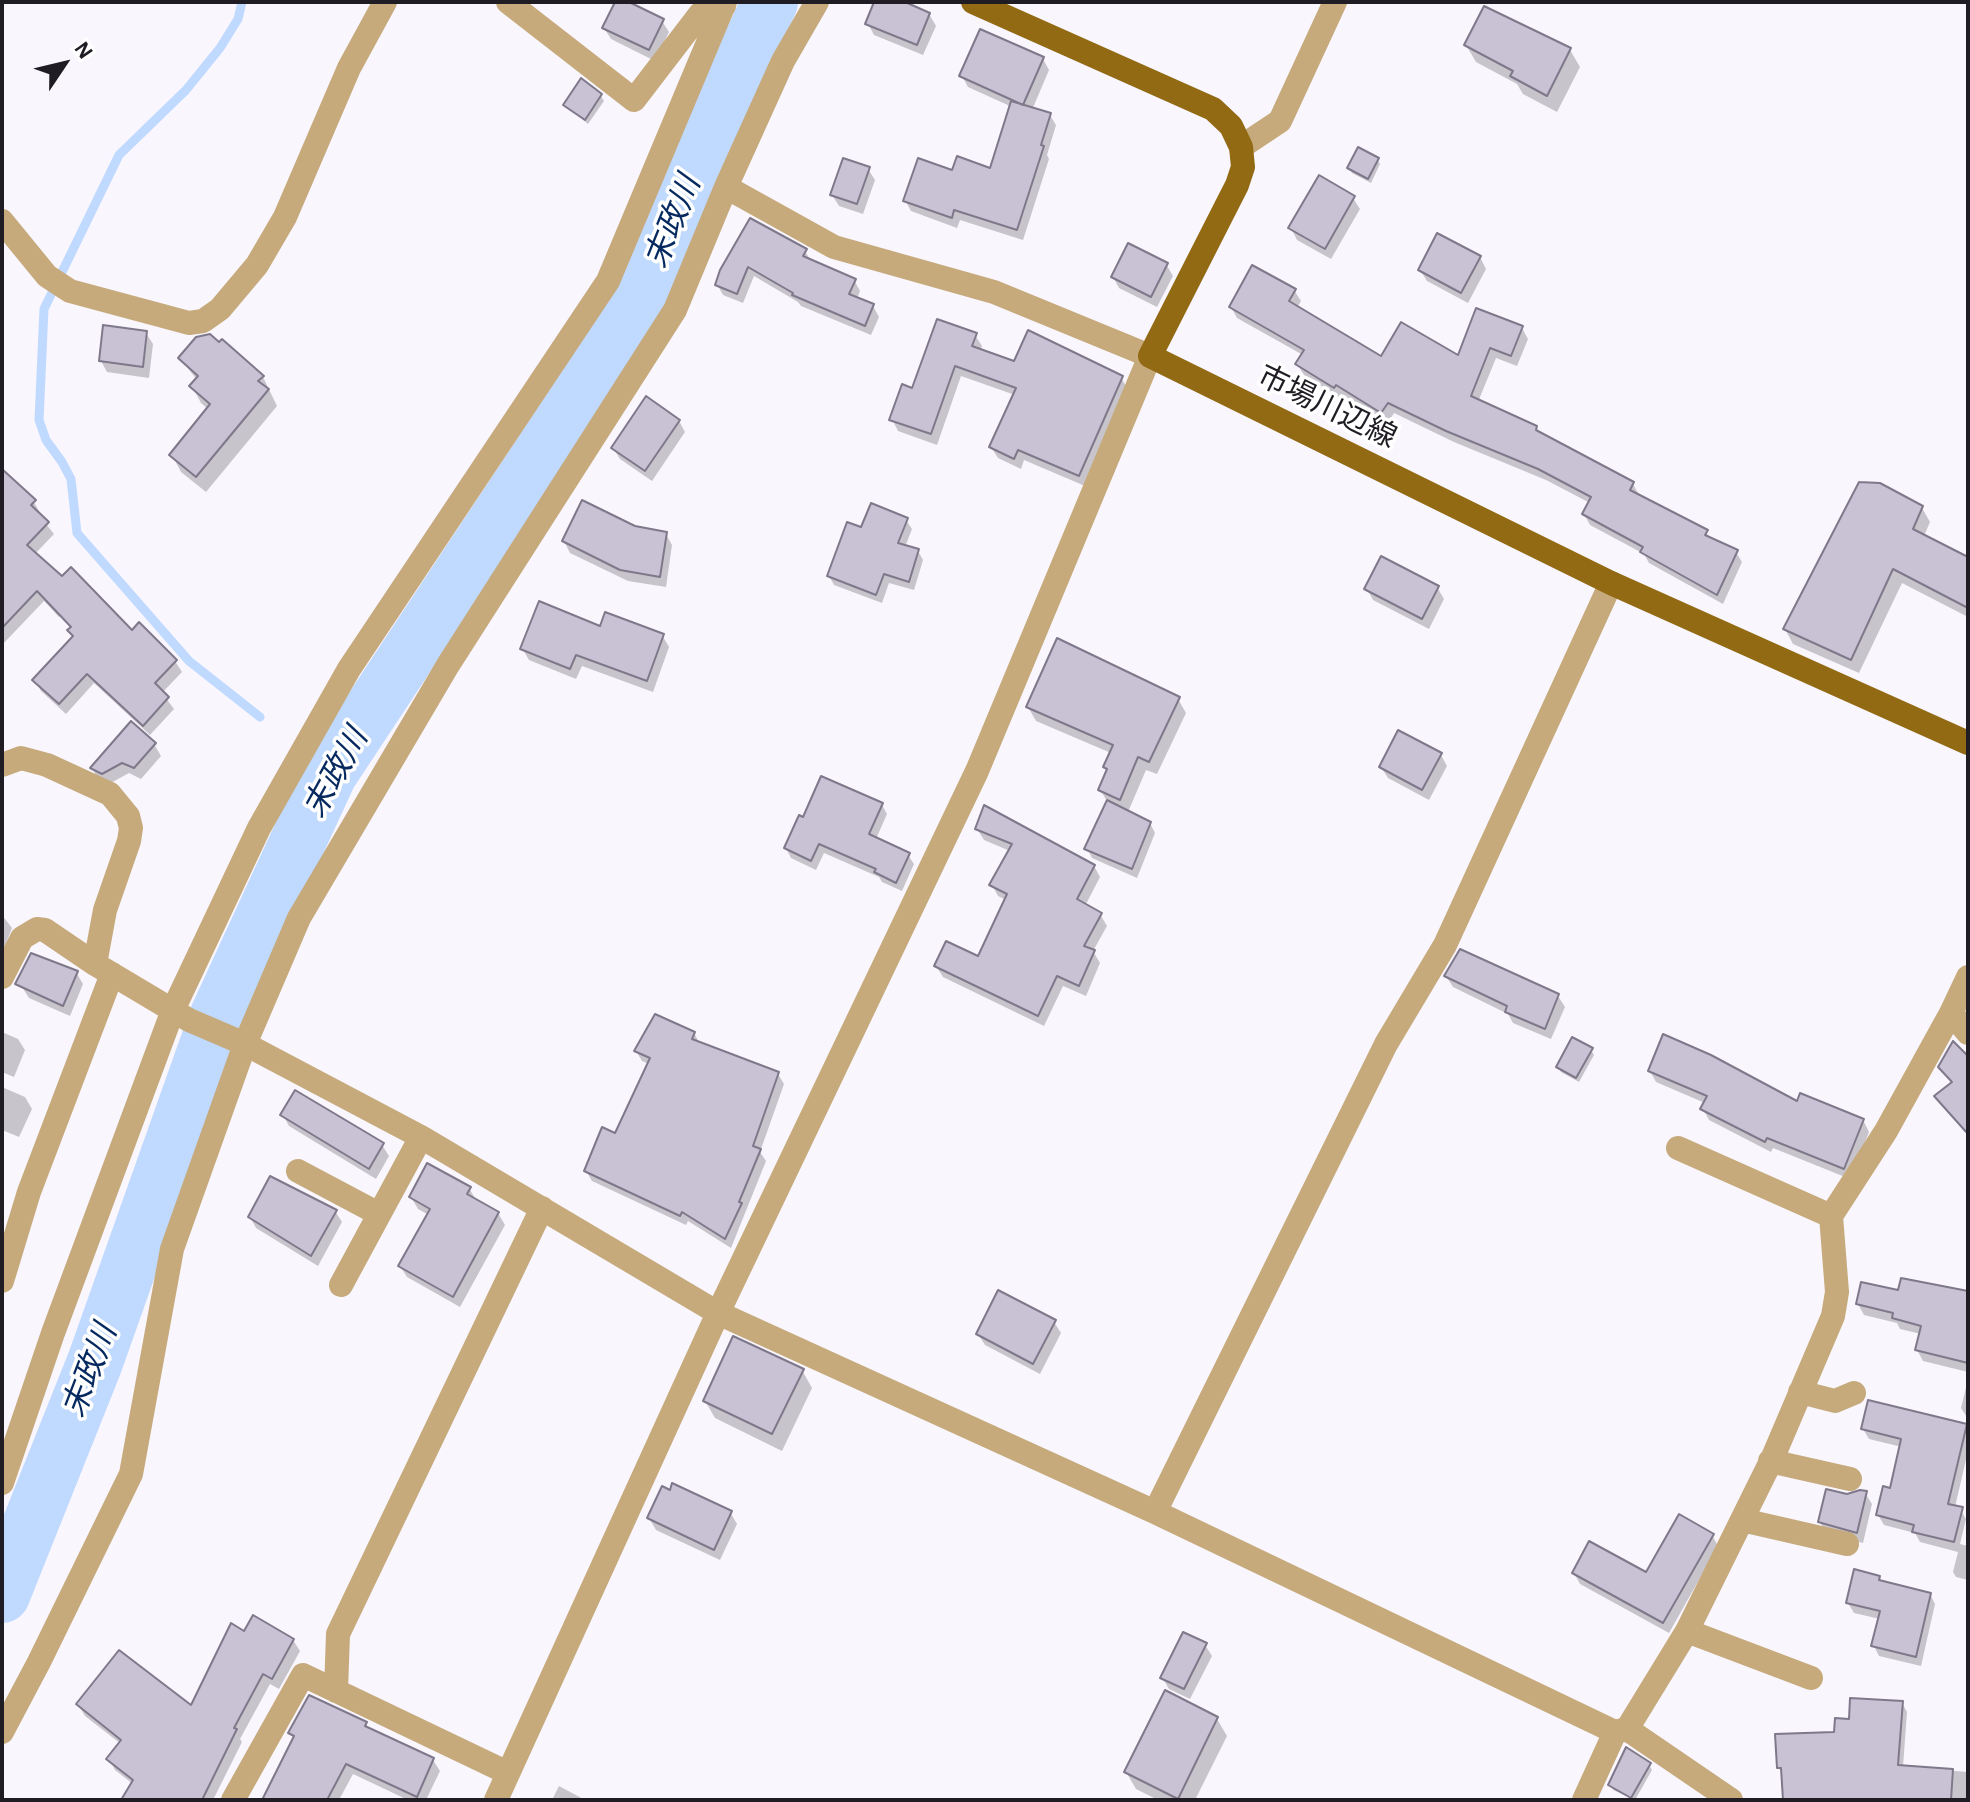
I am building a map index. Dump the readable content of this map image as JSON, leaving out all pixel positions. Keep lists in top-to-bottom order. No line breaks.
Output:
{"streets":{"main road":["市場川辺線"]},"water":["末政川"],"north":"top right"}
